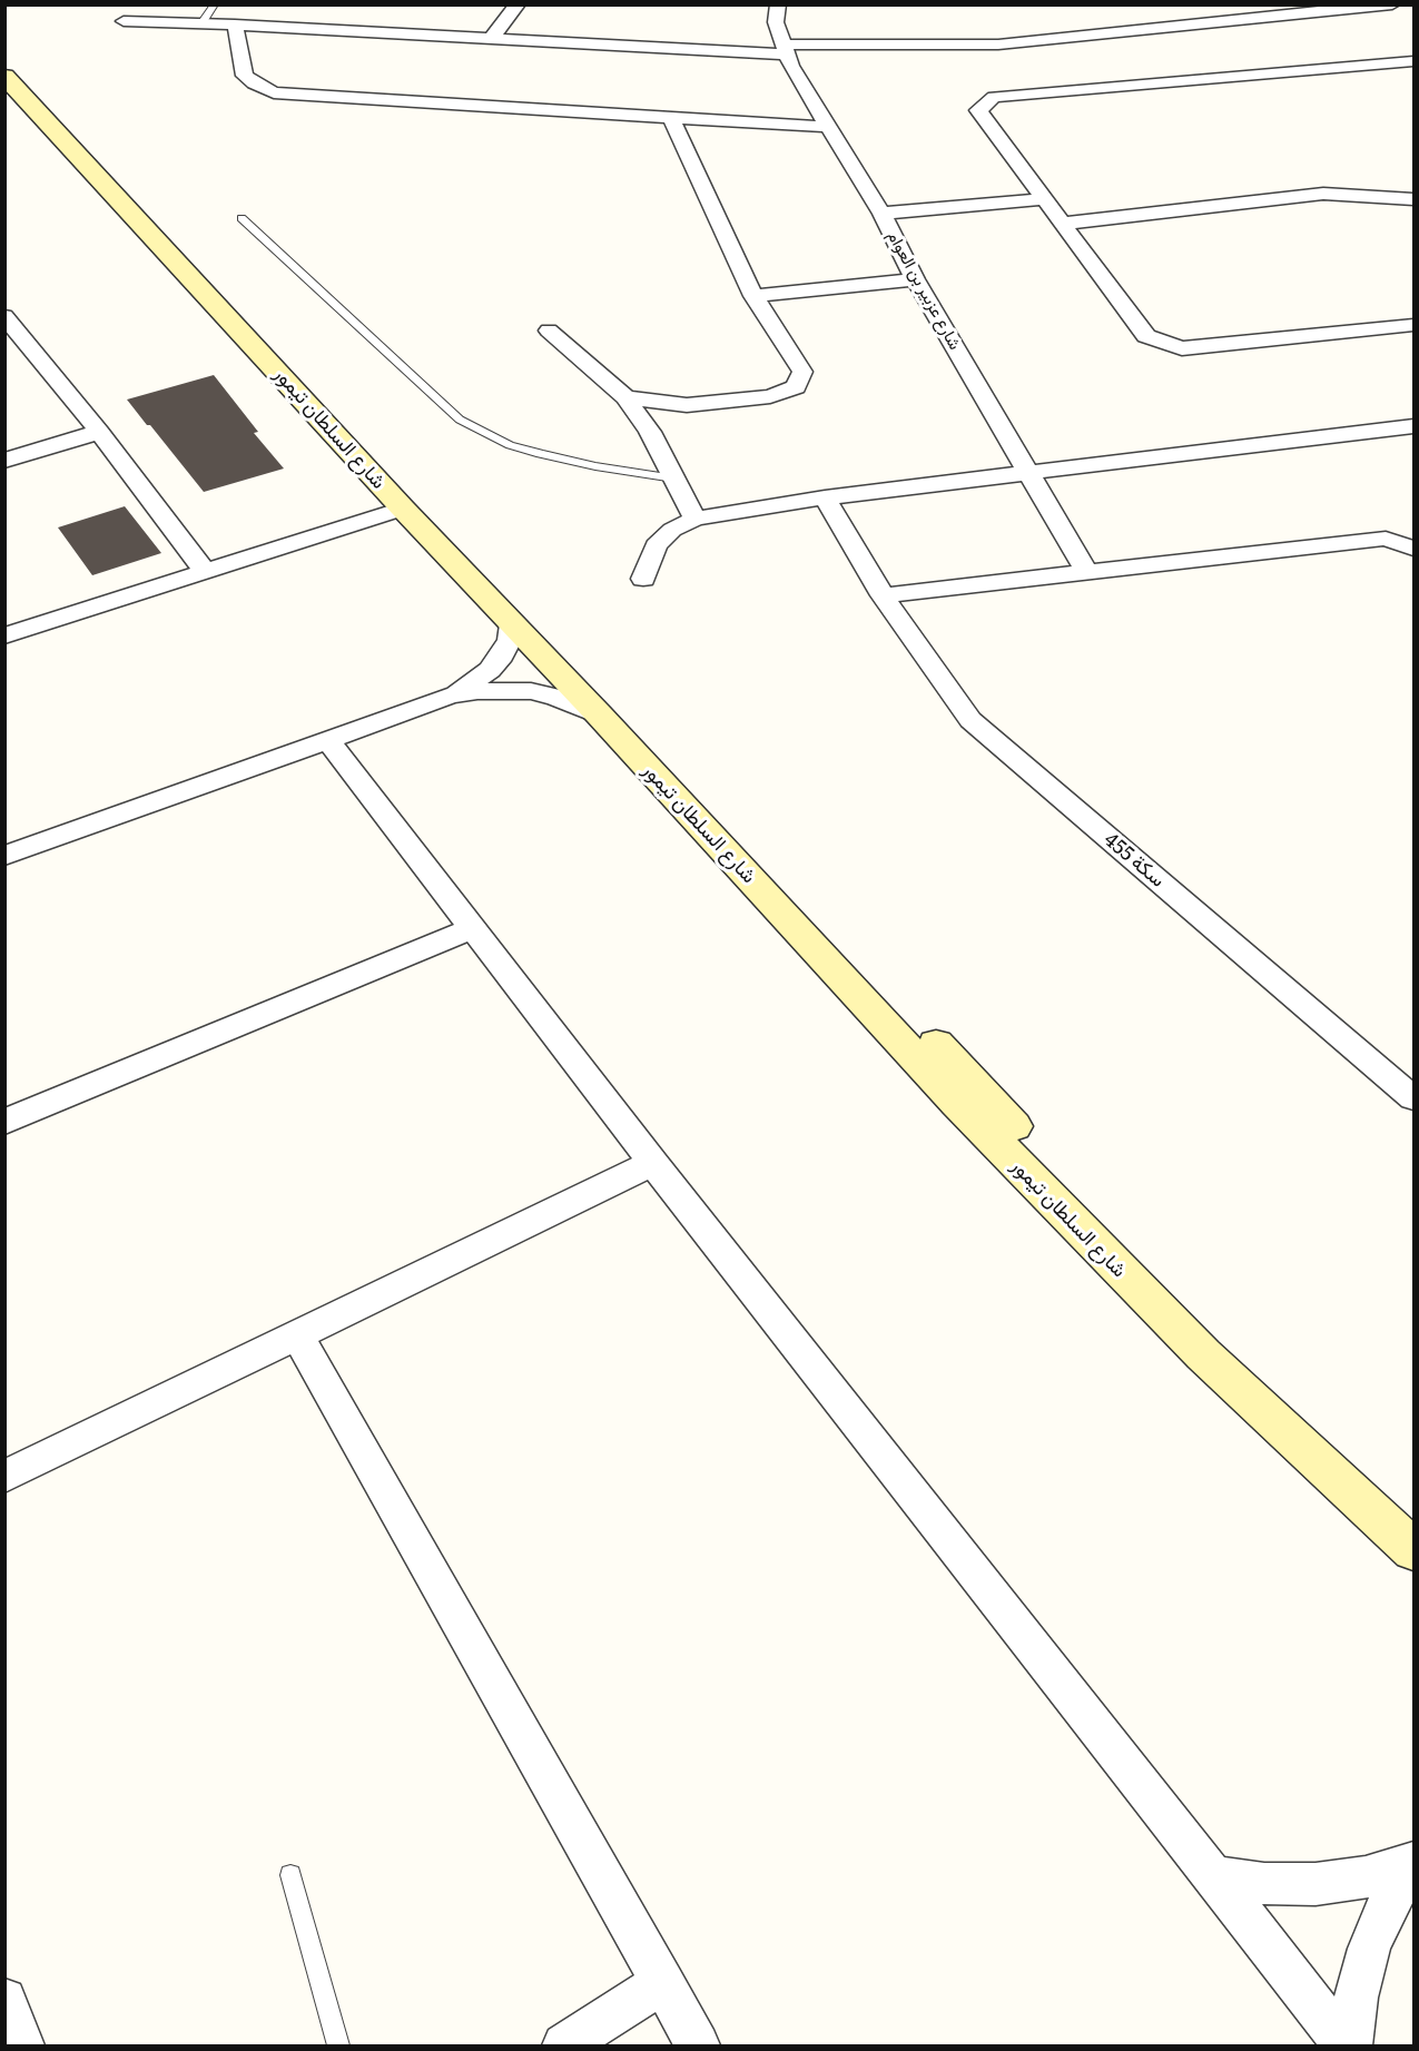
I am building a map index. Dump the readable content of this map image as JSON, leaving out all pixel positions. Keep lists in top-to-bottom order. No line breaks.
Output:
{"streets":{"main road":["شارع السلطان تيمور"],"street":["شارع عزبير بن العوام","سكة 455"]}}
